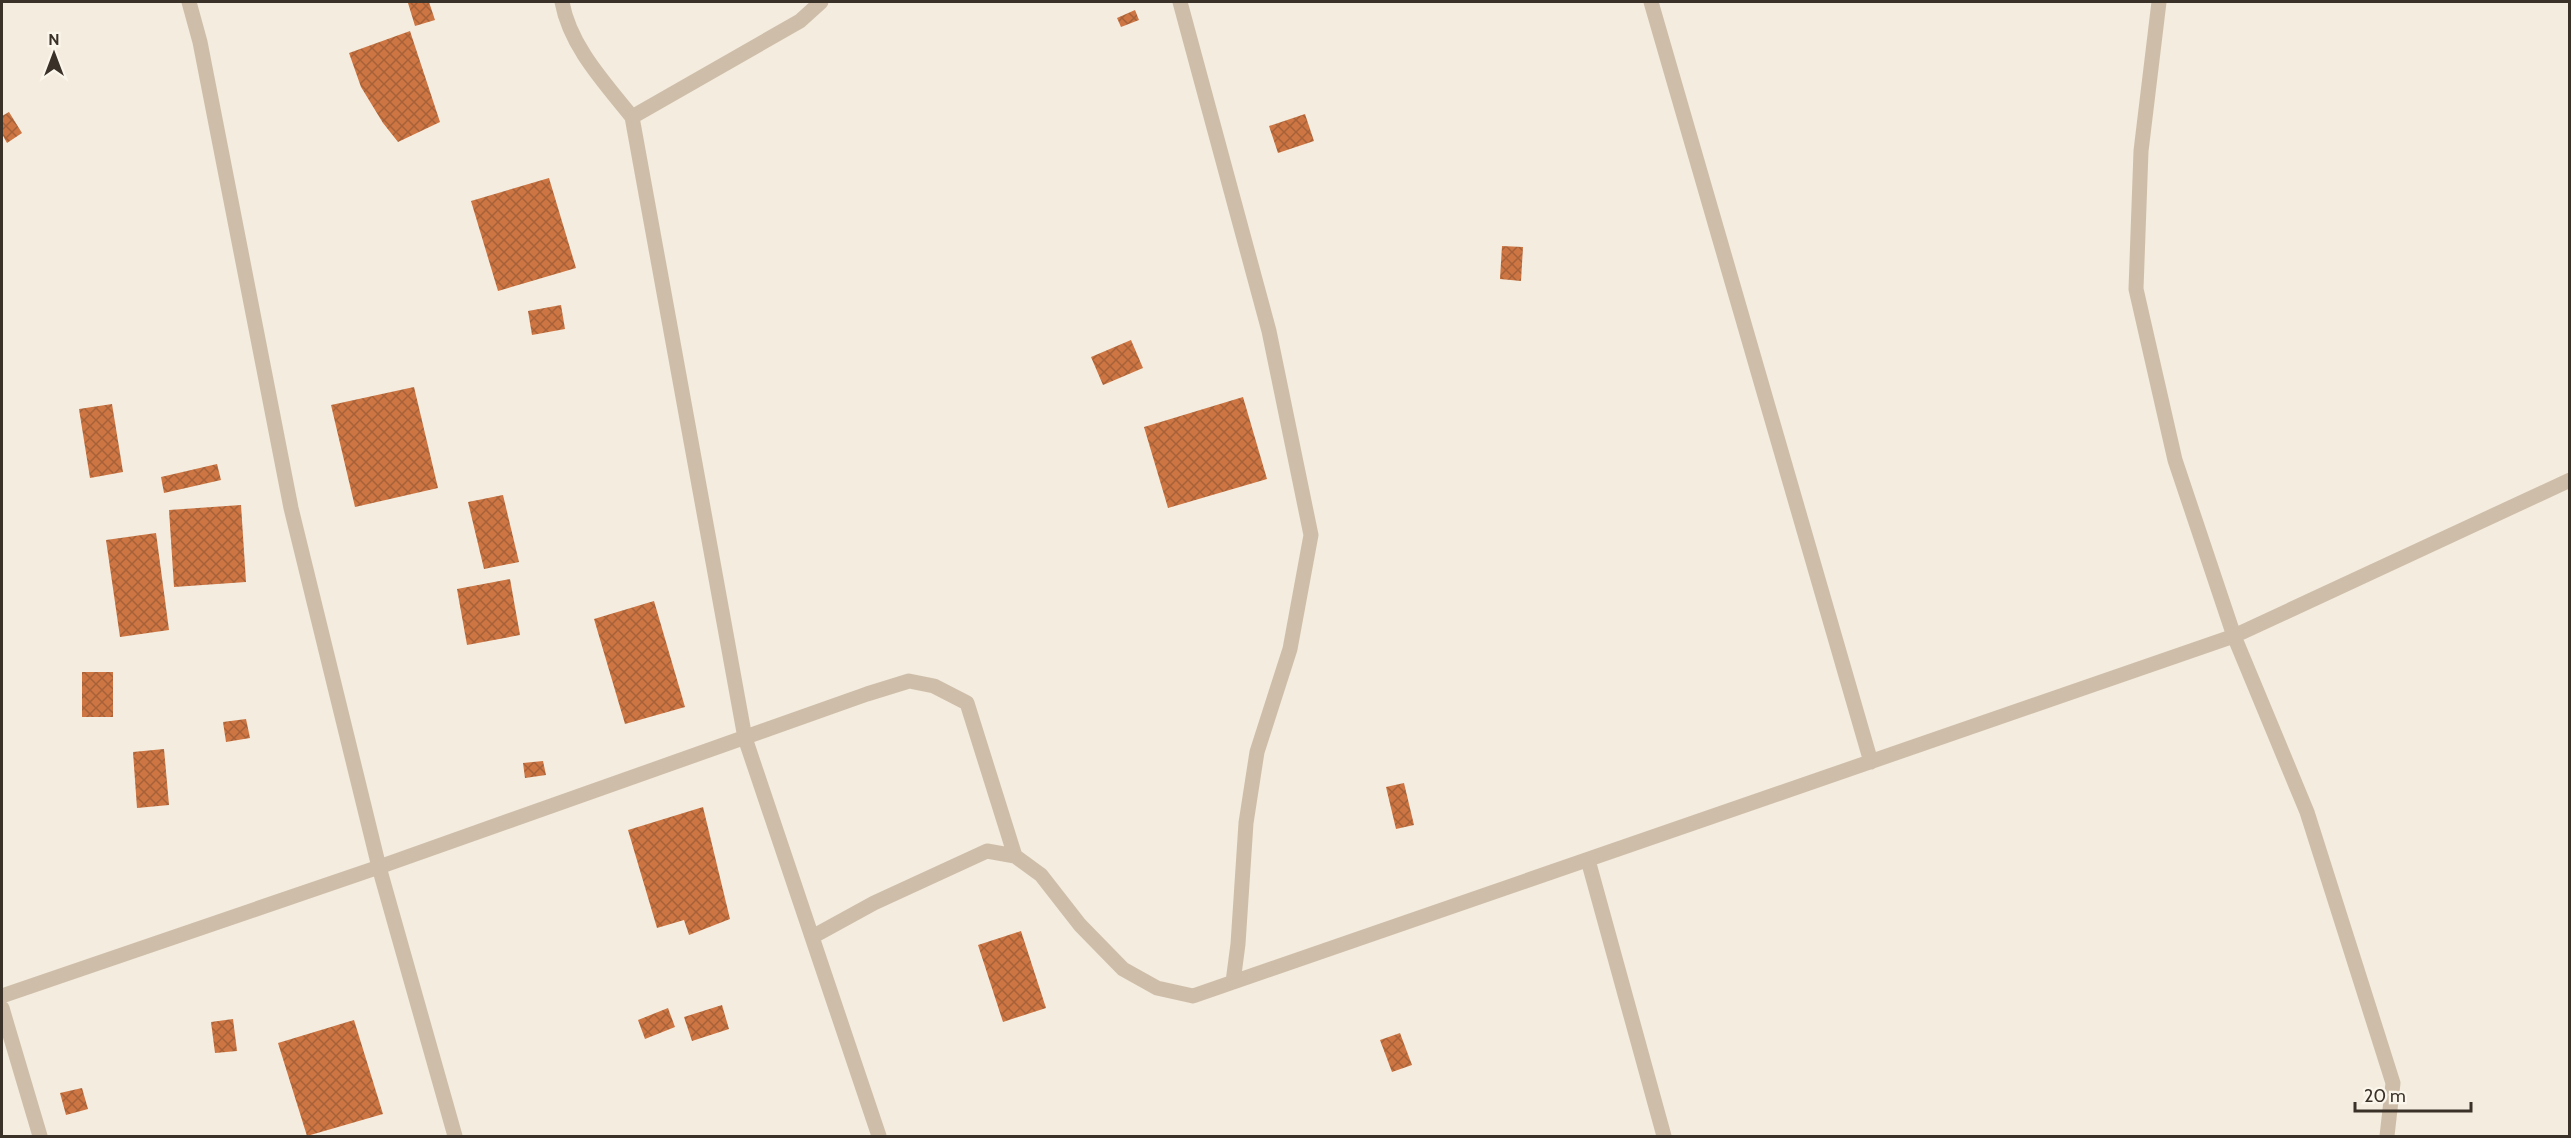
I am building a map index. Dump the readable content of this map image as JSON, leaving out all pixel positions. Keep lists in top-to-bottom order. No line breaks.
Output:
{"scale_bar":"20 m","north":"top"}
